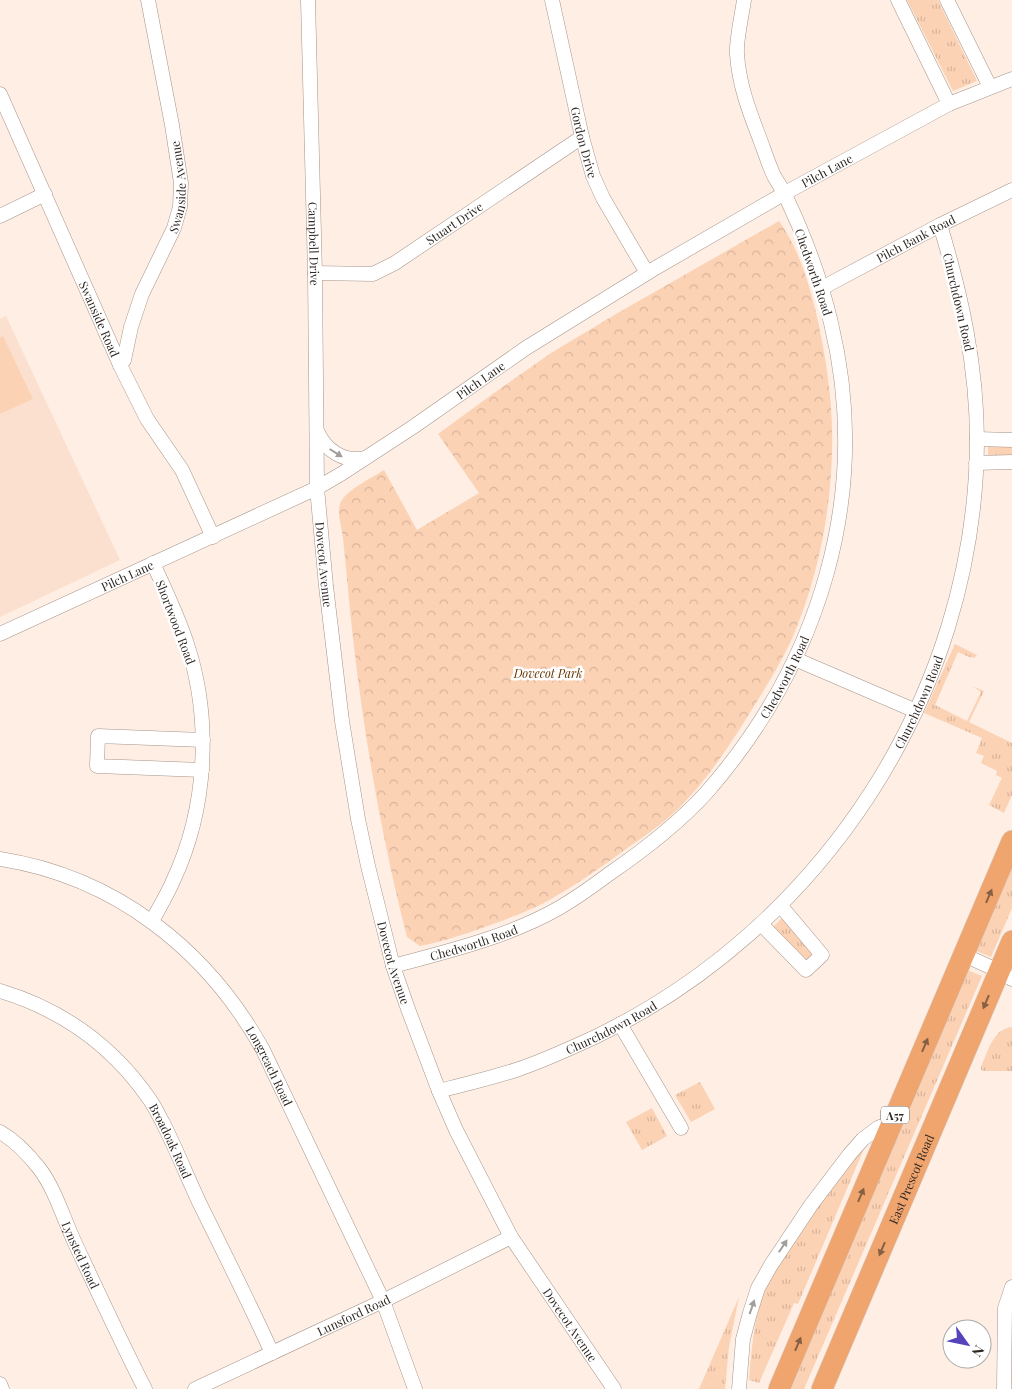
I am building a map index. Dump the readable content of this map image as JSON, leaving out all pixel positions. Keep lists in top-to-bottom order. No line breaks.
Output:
{"streets":{"highway":["A57","East Prescot Road"],"street":["Gordon Drive","Pilch Lane","Swanside Avenue","Stuart Drive","Pilch Bank Road","Campbell Drive","Chedworth Road","Churchdown Road","Swanside Road","Dovecot Avenue","Shortwood Road","Longreach Road","Broadoak Road","Lynsted Road","Lunsford Road"]},"crossings":[["Gordon Drive","Pilch Lane"],["Gordon Drive","Stuart Drive"],["Pilch Lane","Campbell Drive"],["Pilch Lane","Chedworth Road"],["Pilch Lane","Swanside Road"],["Pilch Lane","Dovecot Avenue"],["Pilch Lane","Shortwood Road"],["Swanside Avenue","Swanside Road"],["Stuart Drive","Campbell Drive"],["Pilch Bank Road","Chedworth Road"],["Pilch Bank Road","Churchdown Road"],["Campbell Drive","Dovecot Avenue"],["Chedworth Road","Dovecot Avenue"],["Churchdown Road","Dovecot Avenue"],["Dovecot Avenue","Lunsford Road"],["Shortwood Road","Longreach Road"],["Longreach Road","Lunsford Road"],["Broadoak Road","Lunsford Road"]],"parks":["Dovecot Park"],"north":"bottom right"}
